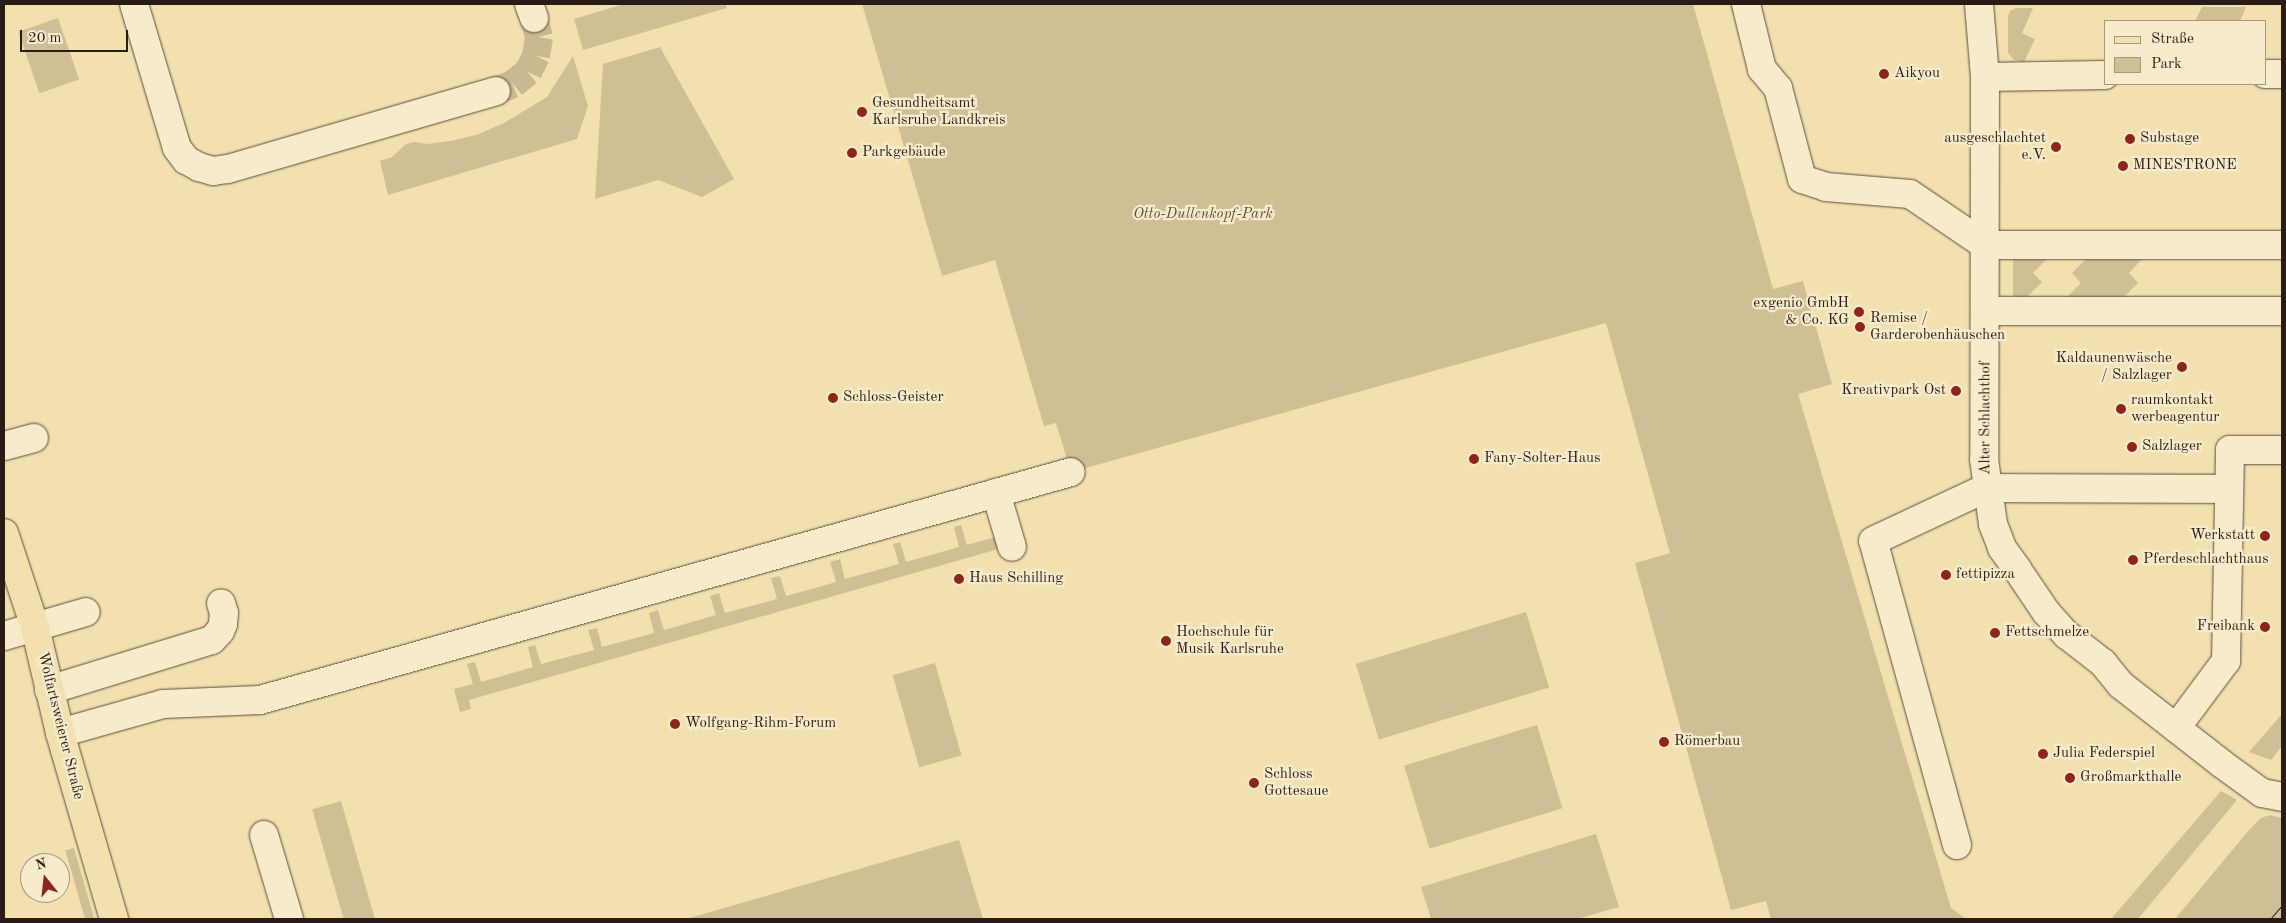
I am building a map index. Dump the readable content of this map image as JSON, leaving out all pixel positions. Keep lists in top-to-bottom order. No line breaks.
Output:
{"streets":{"main road":["Wolfartsweierer Straße"],"street":["Alter Schlachthof"]},"parks":["Otto-Dullenkopf-Park"],"places":["Aikyou","Gesundheitsamt Karlsruhe Landkreis","Substage","ausgeschlachtet e.V.","Parkgebäude","MINESTRONE","exgenio GmbH & Co. KG","Remise / Garderobenhäuschen","Kaldaunenwäsche / Salzlager","Kreativpark Ost","Schloss-Geister","raumkontakt werbeagentur","Salzlager","Fany-Solter-Haus","Werkstatt","Pferdeschlachthaus","fettipizza","Haus Schilling","Freibank","Fettschmelze","Hochschule für Musik Karlsruhe","Wolfgang-Rihm-Forum","Römerbau","Julia Federspiel","Großmarkthalle","Schloss Gottesaue"],"legend":["Straße","Park"],"scale_bar":"20 m","north":"top"}
